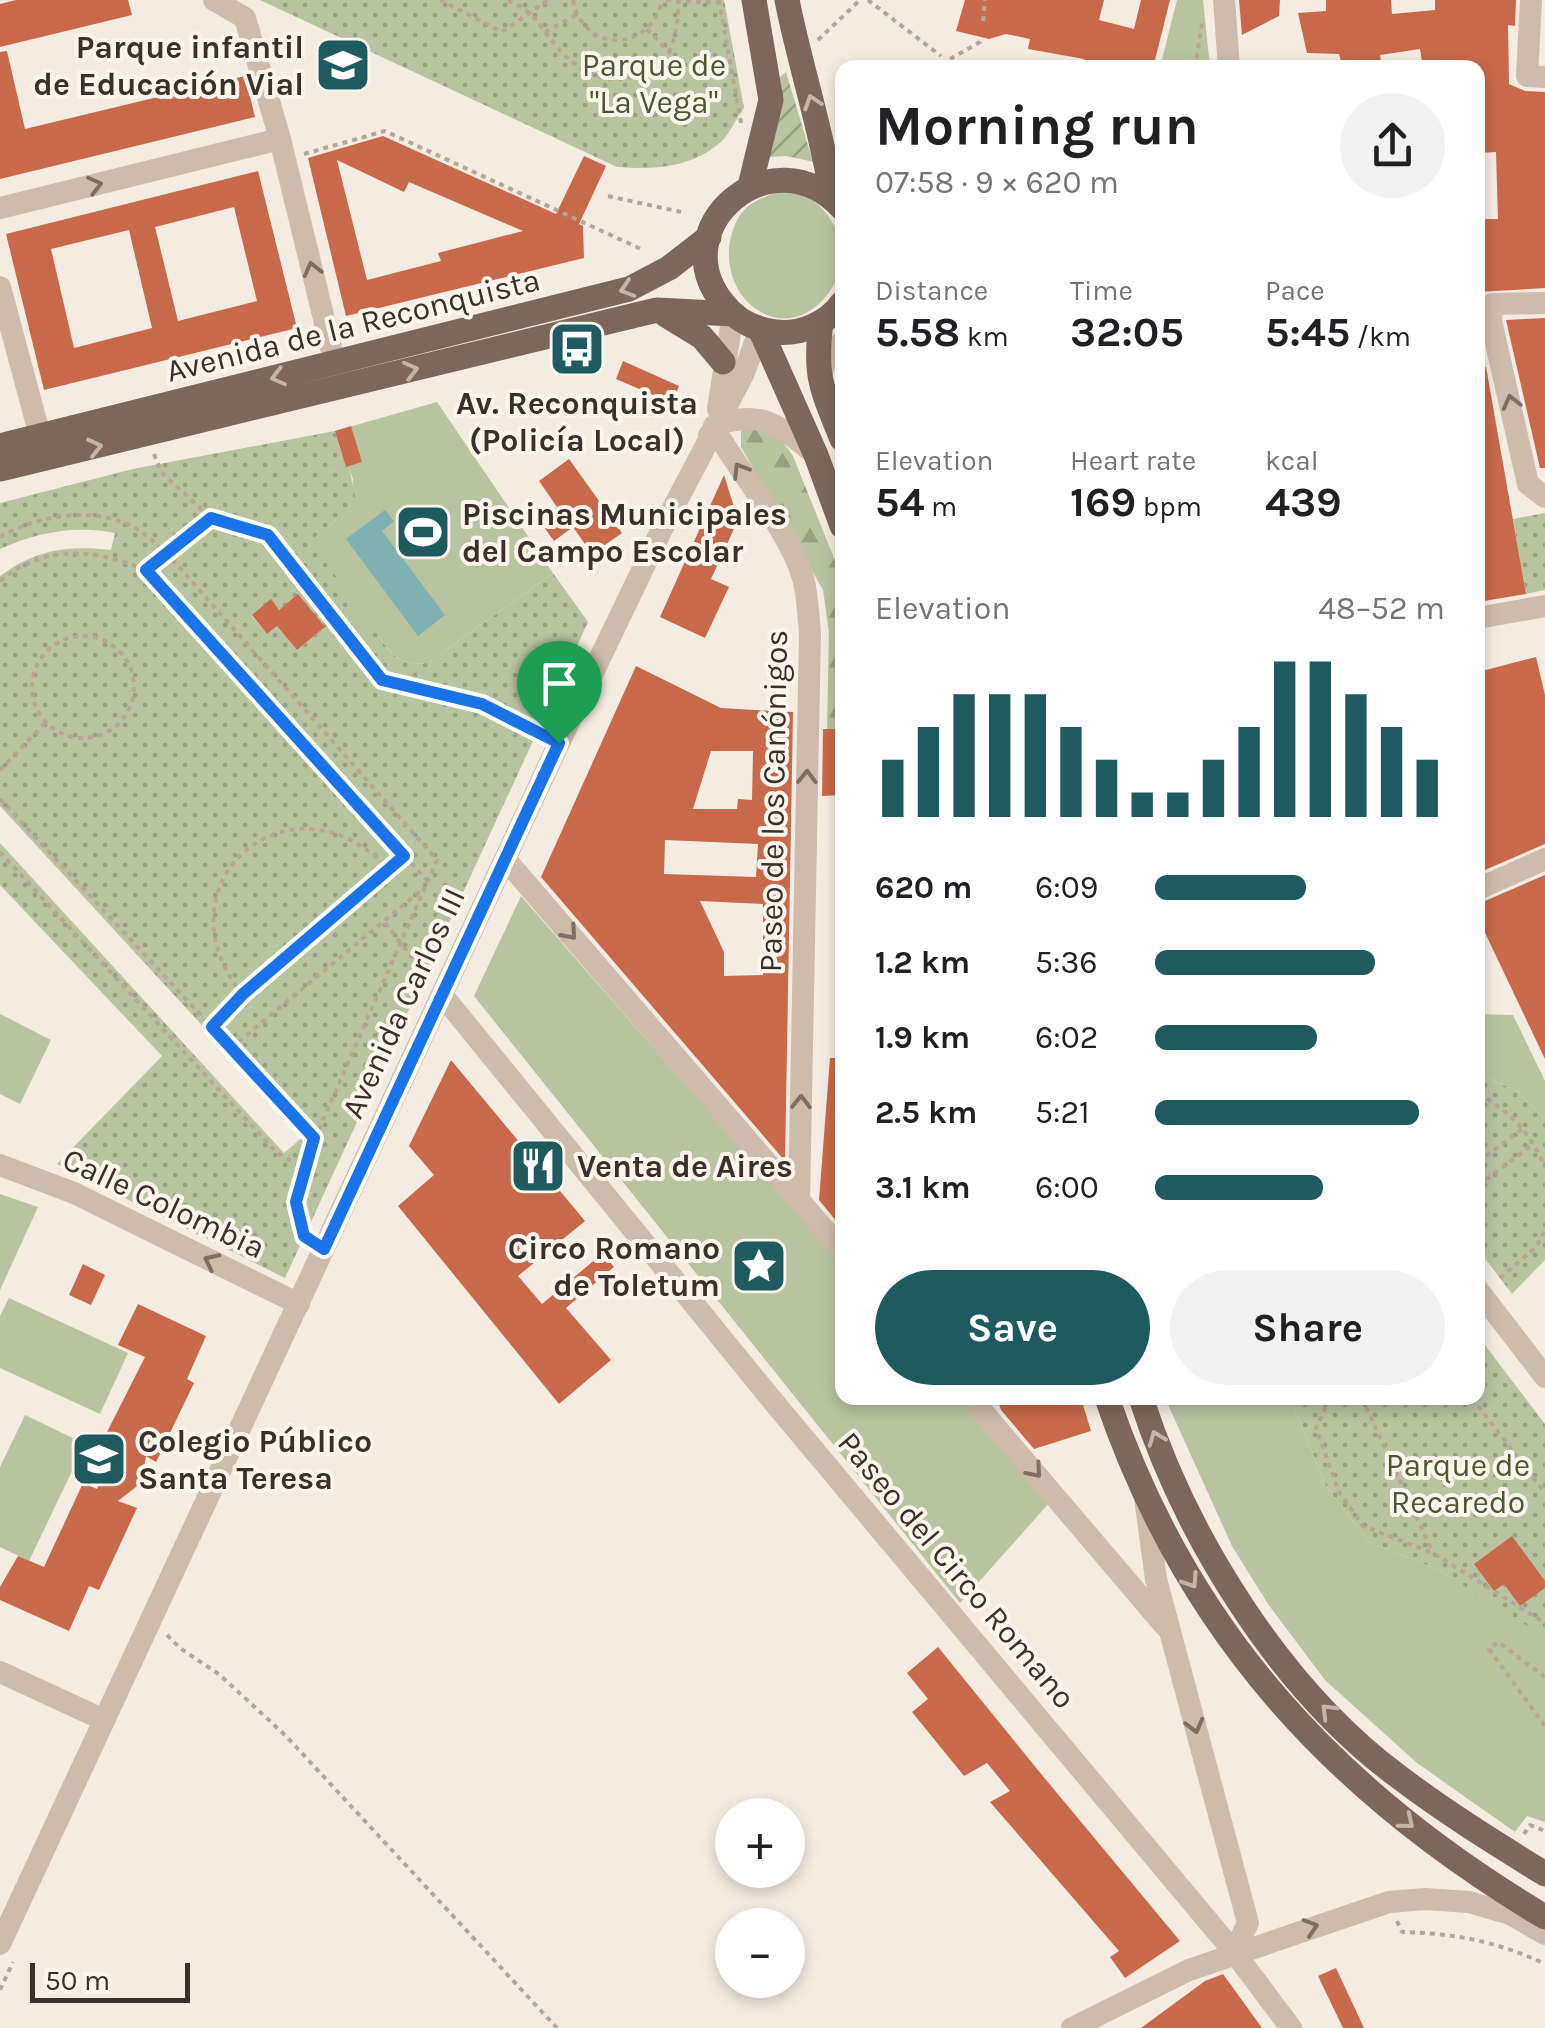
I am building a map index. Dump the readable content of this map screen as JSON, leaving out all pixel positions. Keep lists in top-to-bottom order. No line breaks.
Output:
{"streets":{"main road":["Avenida de la Reconquista"],"street":["Paseo de los Canónigos","Avenida Carlos III","Calle Colombia","Paseo del Circo Romano"]},"crossings":[["Avenida de la Reconquista","Avenida Carlos III"],["Paseo de los Canónigos","Avenida Carlos III"],["Avenida Carlos III","Calle Colombia"],["Avenida Carlos III","Paseo del Circo Romano"]],"one_way":["Paseo de los Canónigos","Calle Colombia"],"parks":["Parque de \"La Vega\"","Parque de Recaredo"],"places":{"school or university":["Parque infantil de Educación Vial","Colegio Público Santa Teresa"],"bus stop":["Av. Reconquista (Policía Local)"],"sports":["Piscinas Municipales del Campo Escolar"],"restaurant":["Venta de Aires"],"place":["Circo Romano de Toletum"]},"scale_bar":"50 m","page":{"heading":["Morning run","07:58 · 9 × 620 m"],"stats":[["Distance","5.58 km"],["Time","32:05"],["Pace","5:45 /km"],["Elevation","54 m"],["Heart rate","169 bpm"],["kcal","439"]],"chart":["Elevation","48–52 m"],"list":[{"name":"620 m","note":"6:09"},{"name":"1.2 km","note":"5:36"},{"name":"1.9 km","note":"6:02"},{"name":"2.5 km","note":"5:21"},{"name":"3.1 km","note":"6:00"}],"buttons":["Save","Share"],"map_buttons":["+","−"],"scale":"50 m"}}
